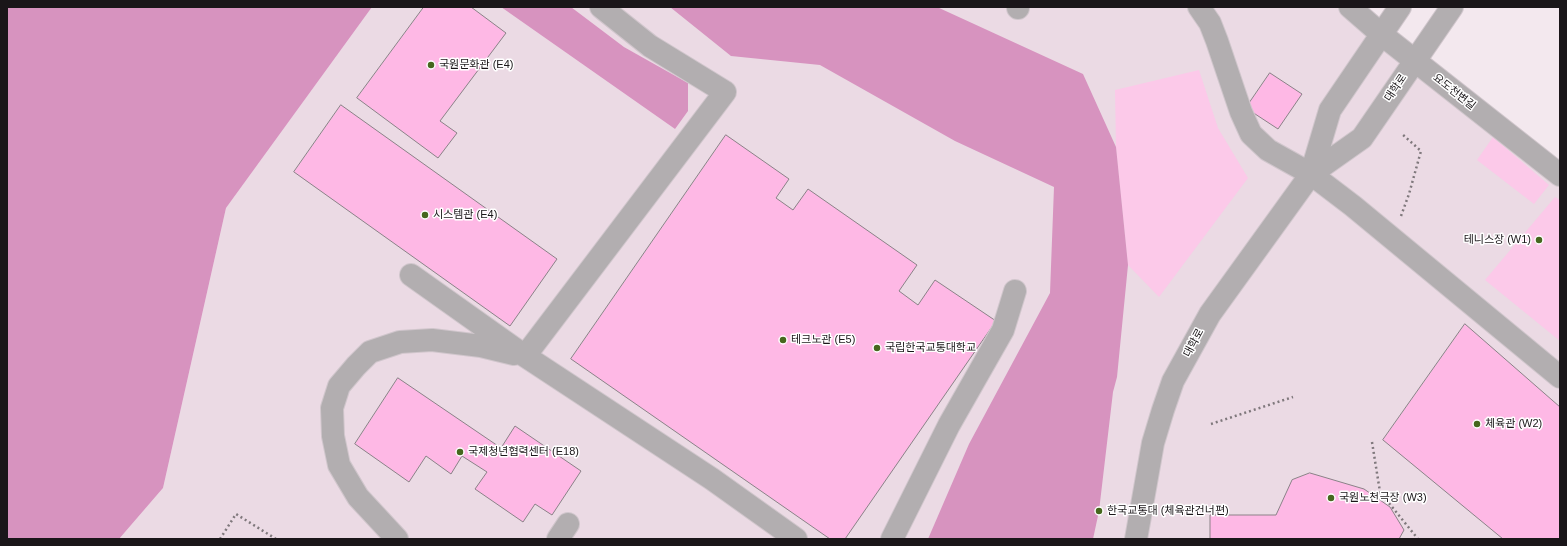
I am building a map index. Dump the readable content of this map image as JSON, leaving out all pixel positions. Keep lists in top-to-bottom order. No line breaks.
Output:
{"streets":{"street":["대학로","요도천변길"]},"crossings":[["대학로","요도천변길"]],"places":["국원문화관 (E4)","시스템관 (E4)","테니스장 (W1)","테크노관 (E5)","국립한국교통대학교","체육관 (W2)","국제청년협력센터 (E18)","국원노천극장 (W3)","한국교통대 (체육관건너편)"]}
